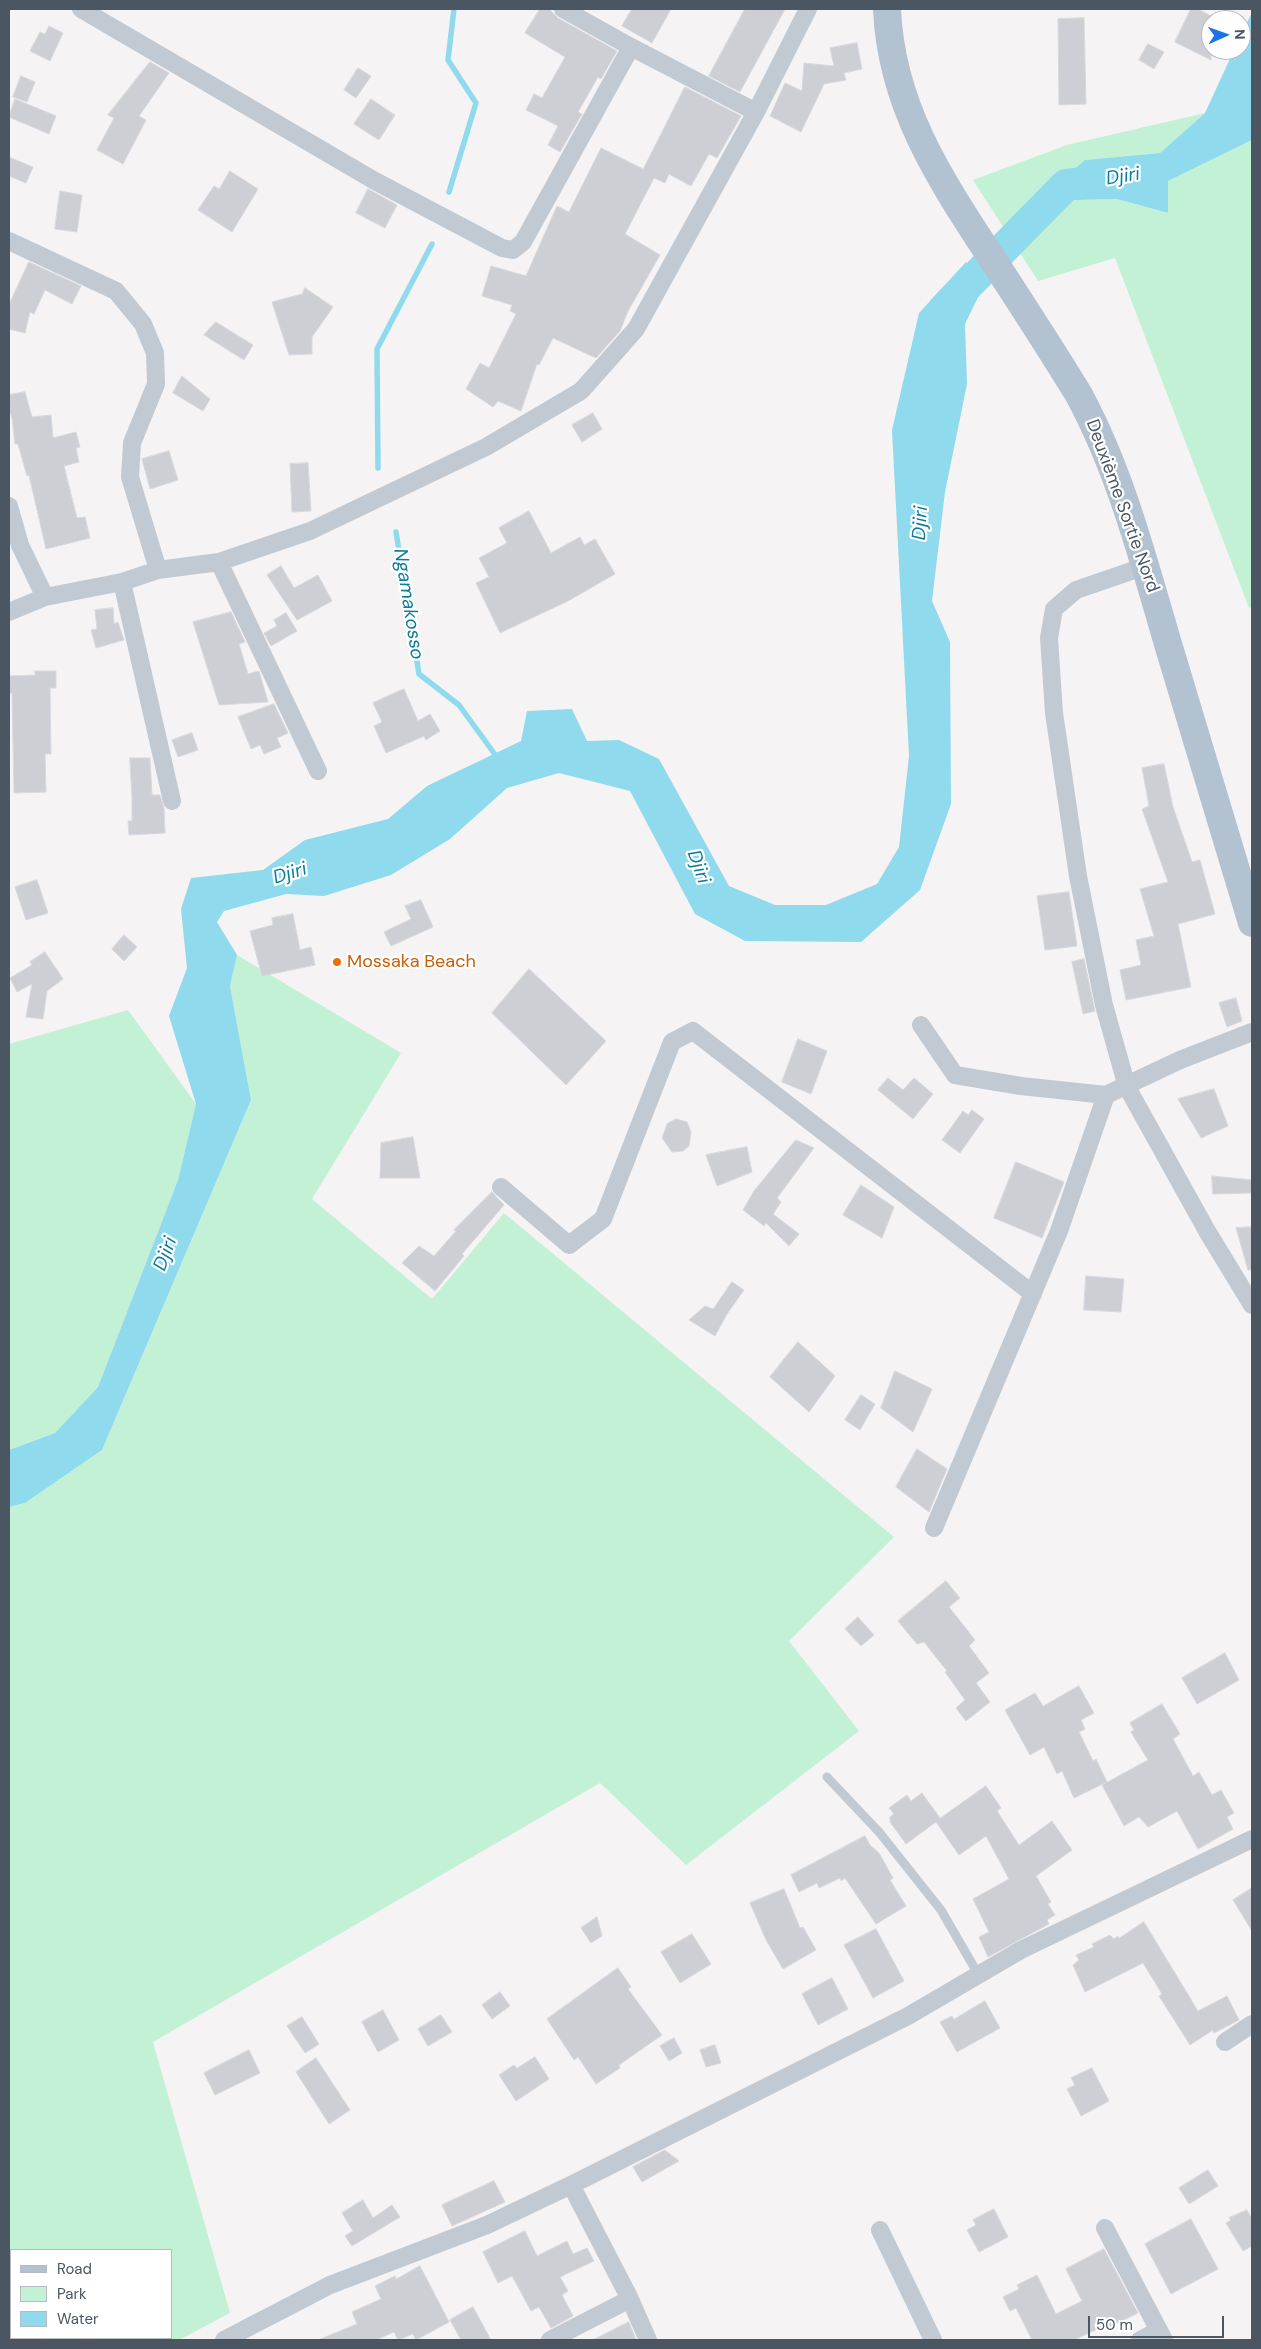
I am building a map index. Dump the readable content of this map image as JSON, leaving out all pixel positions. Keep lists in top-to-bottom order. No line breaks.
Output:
{"streets":{"main road":["Deuxième Sortie Nord"]},"water":["Djiri","Ngamakosso"],"places":["Mossaka Beach"],"legend":["Road","Park","Water"],"scale_bar":"50 m","north":"right"}
